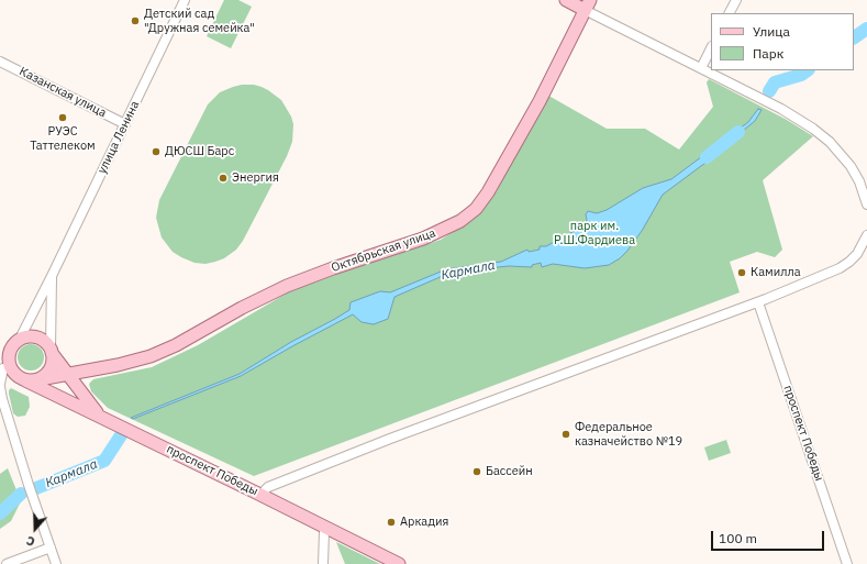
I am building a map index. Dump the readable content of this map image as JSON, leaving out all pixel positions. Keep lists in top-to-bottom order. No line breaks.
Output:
{"streets":{"main road":["Октябрьская улица","проспект Победы"],"street":["Казанская улица","улица Ленина"]},"crossings":[["Казанская улица","улица Ленина"],["улица Ленина","Октябрьская улица"],["улица Ленина","проспект Победы"],["Октябрьская улица","проспект Победы"]],"water":["Кармала"],"parks":["парк им. Р.Ш.Фардиева"],"places":["Детский сад \"Дружная семейка\"","РУЭС Таттелеком","ДЮСШ Барс","Энергия","Камилла","Федеральное казначейство №19","Бассейн","Аркадия"],"legend":["Улица","Парк"],"scale_bar":"100 m","north":"bottom"}
